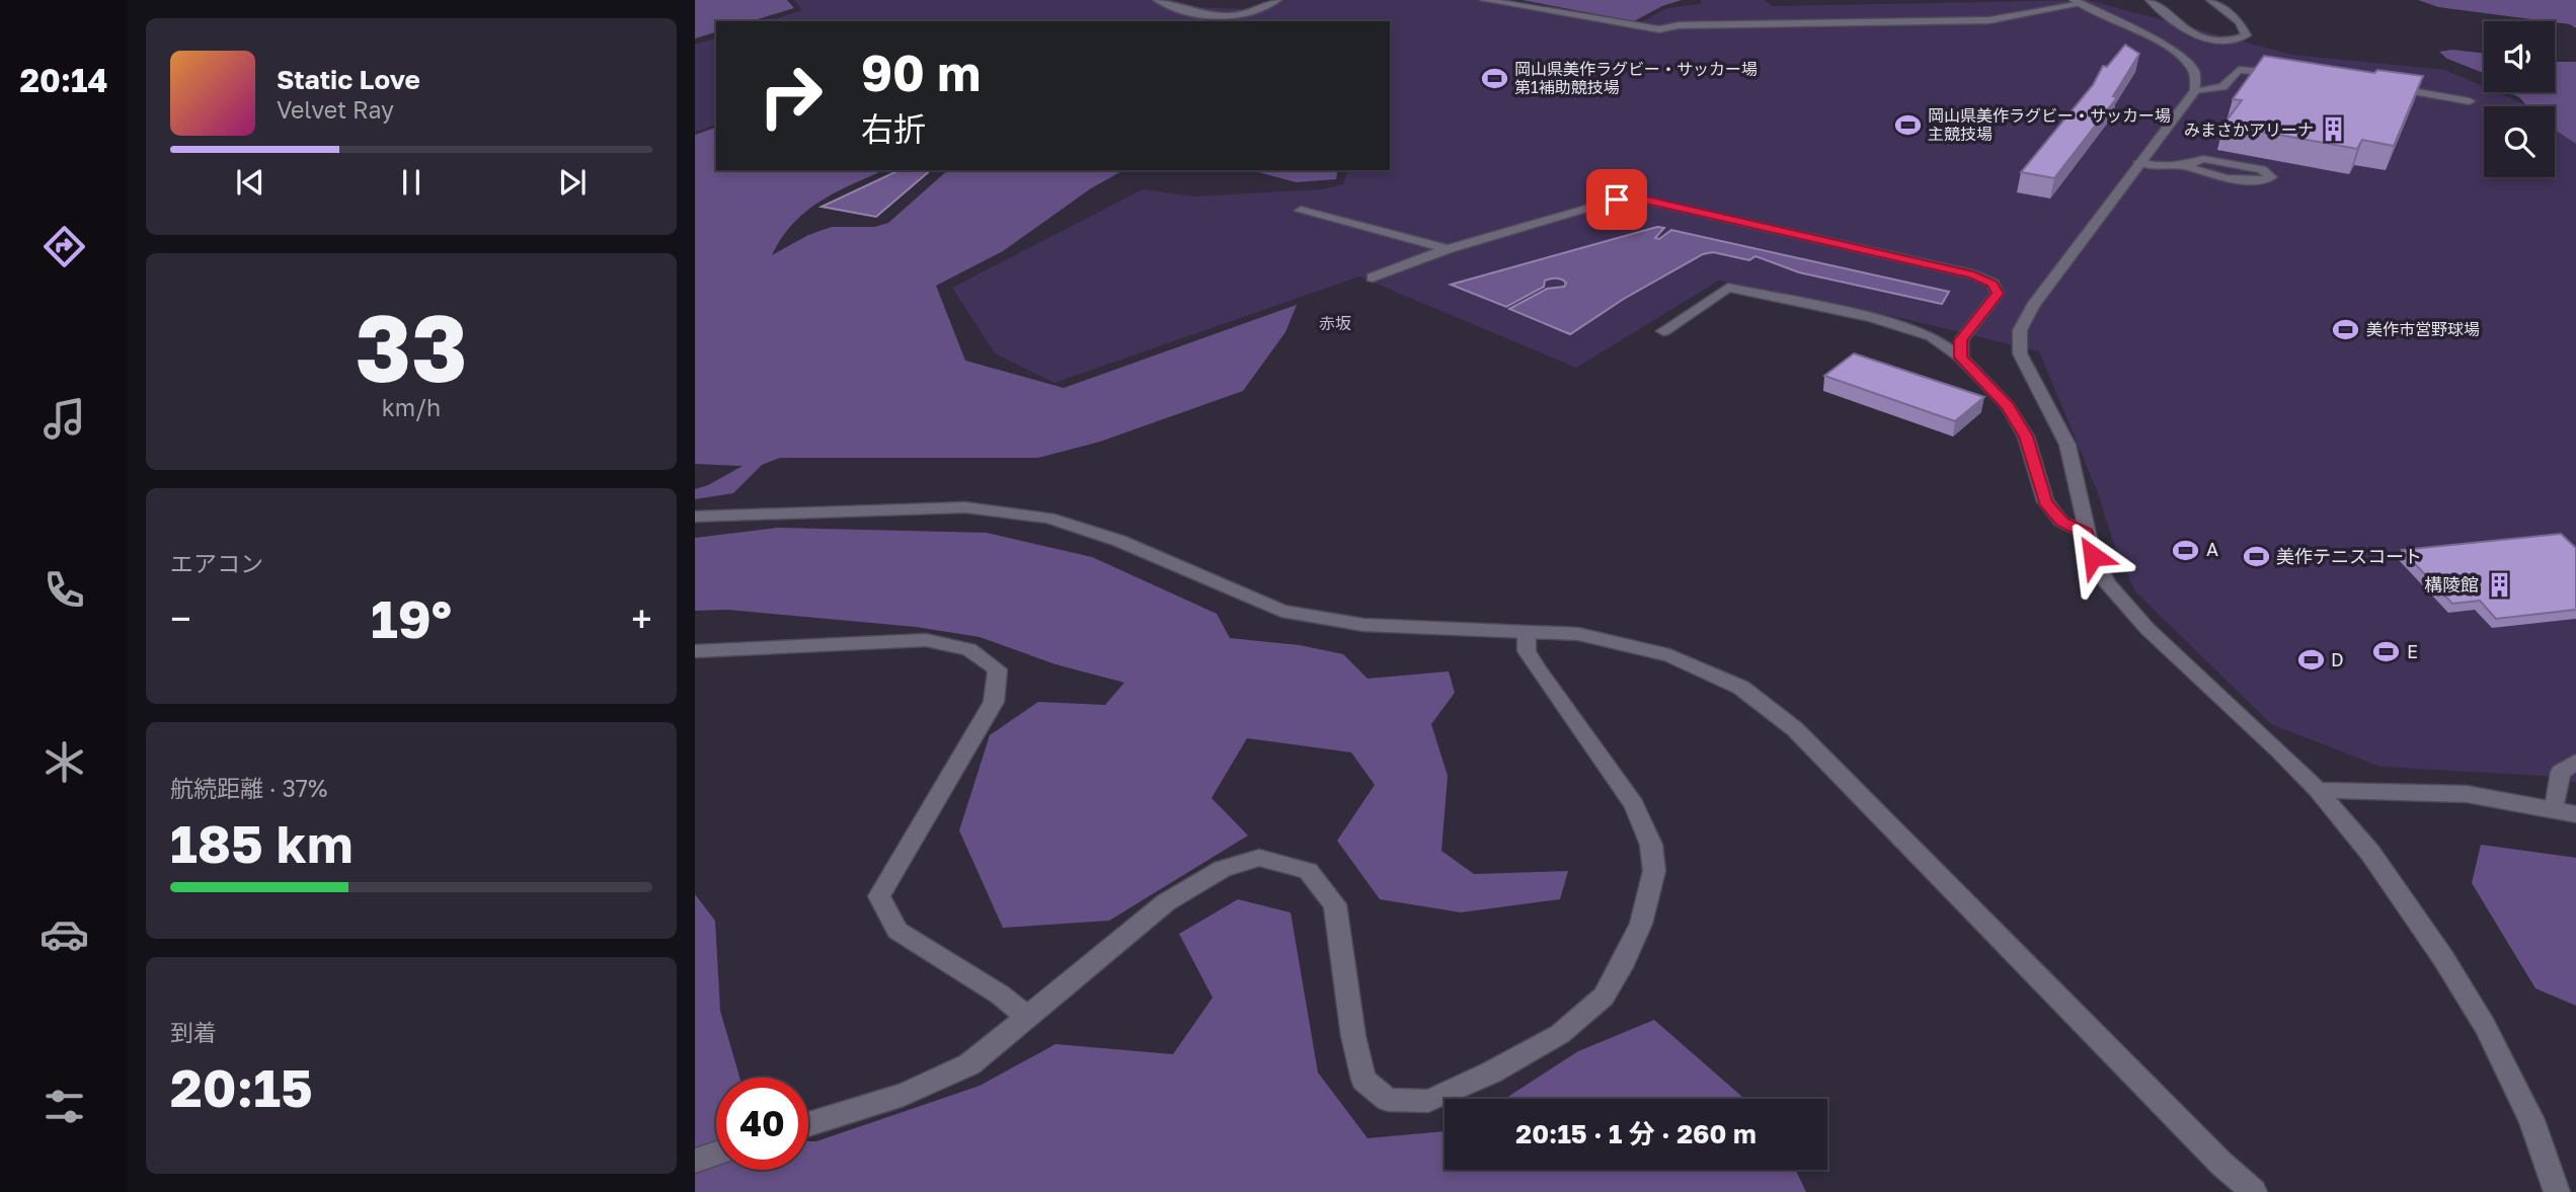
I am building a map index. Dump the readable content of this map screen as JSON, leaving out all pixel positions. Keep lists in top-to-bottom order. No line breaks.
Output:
{"districts":["赤坂"],"places":{"sports":["岡山県美作ラグビー・サッカー場 第1補助競技場","岡山県美作ラグビー・サッカー場 主競技場","美作市営野球場","A","美作テニスコート","E","D"],"building":["みまさかアリーナ","構陵館"]},"page":{"tabs":"20:14","turn":["90 m","右折"],"song":["Static Love","Velvet Ray"],"tile":[["33","km/h"],"エアコン",["航続距離 · 37%","185 km"],["到着","20:15"]],"heat":["−","19°","+"],"limit":"40","trip":"20:15 · 1 分 · 260 m"}}
